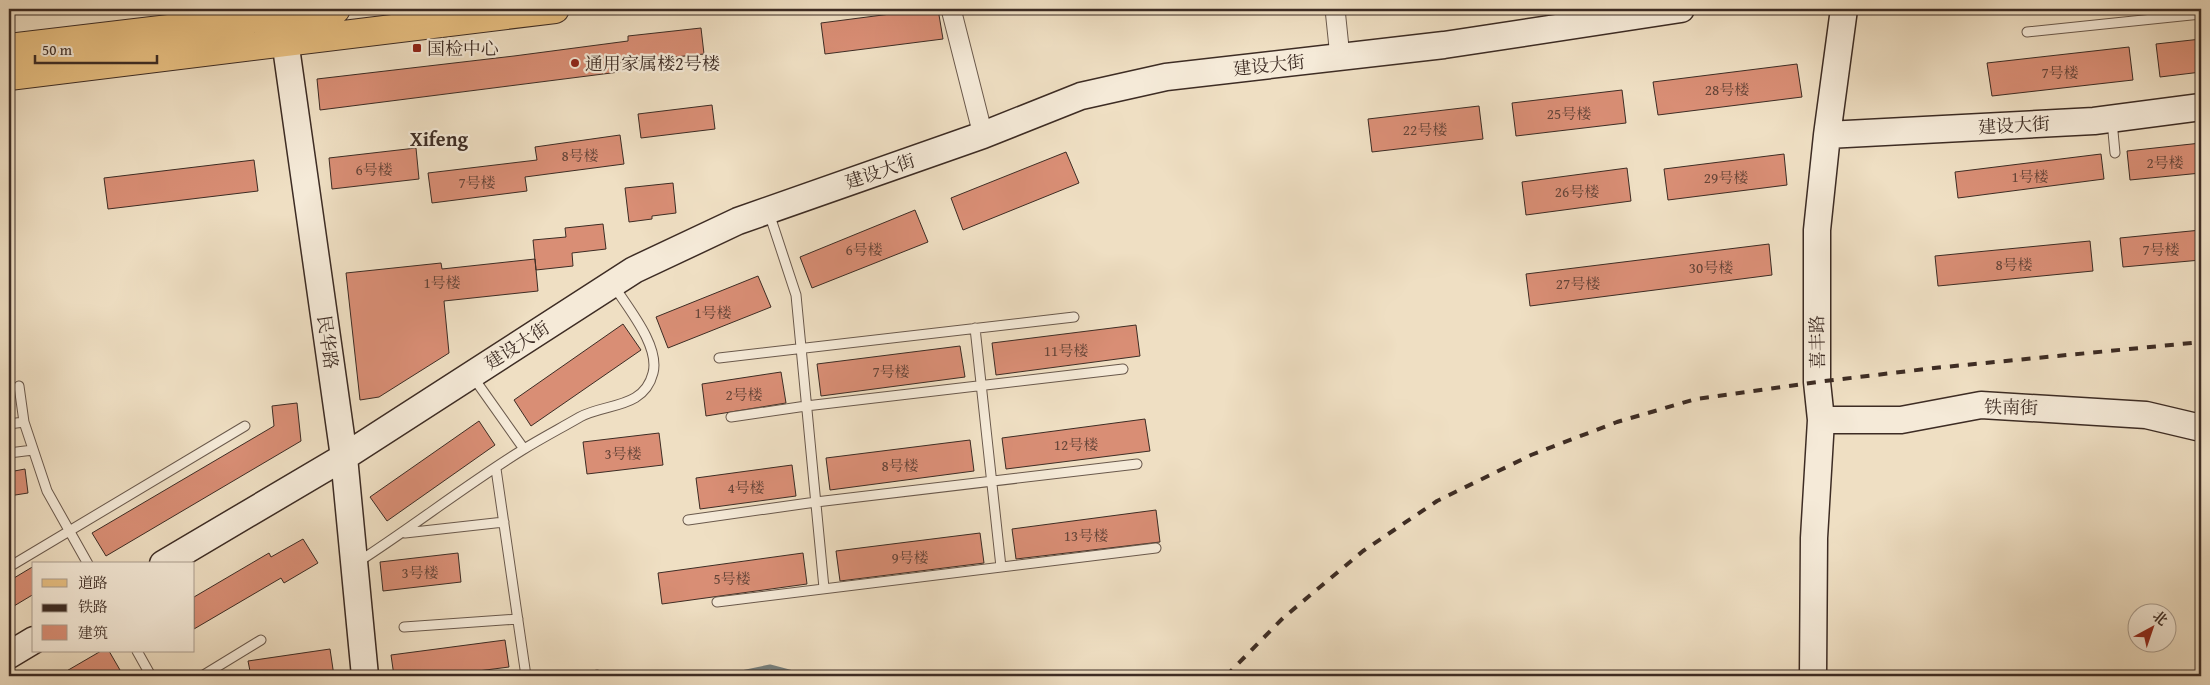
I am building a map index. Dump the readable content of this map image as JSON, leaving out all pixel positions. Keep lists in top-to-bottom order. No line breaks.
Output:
{"streets":{"street":["建设大街","民华路","喜丰路","铁南街"]},"crossings":[["建设大街","民华路"],["建设大街","喜丰路"],["喜丰路","铁南街"]],"districts":["Xifeng"],"places":{"transit":["国检中心"],"other":["通用家属楼2号楼"]},"house_numbers":["7号楼","28号楼","25号楼","22号楼","8号楼","2号楼","6号楼","1号楼","29号楼","7号楼","26号楼","6号楼","7号楼","8号楼","30号楼","1号楼","27号楼","1号楼","11号楼","7号楼","2号楼","12号楼","3号楼","8号楼","4号楼","13号楼","9号楼","3号楼","5号楼"],"legend":["道路","铁路","建筑"],"scale_bar":"50 m","north":"top right"}
